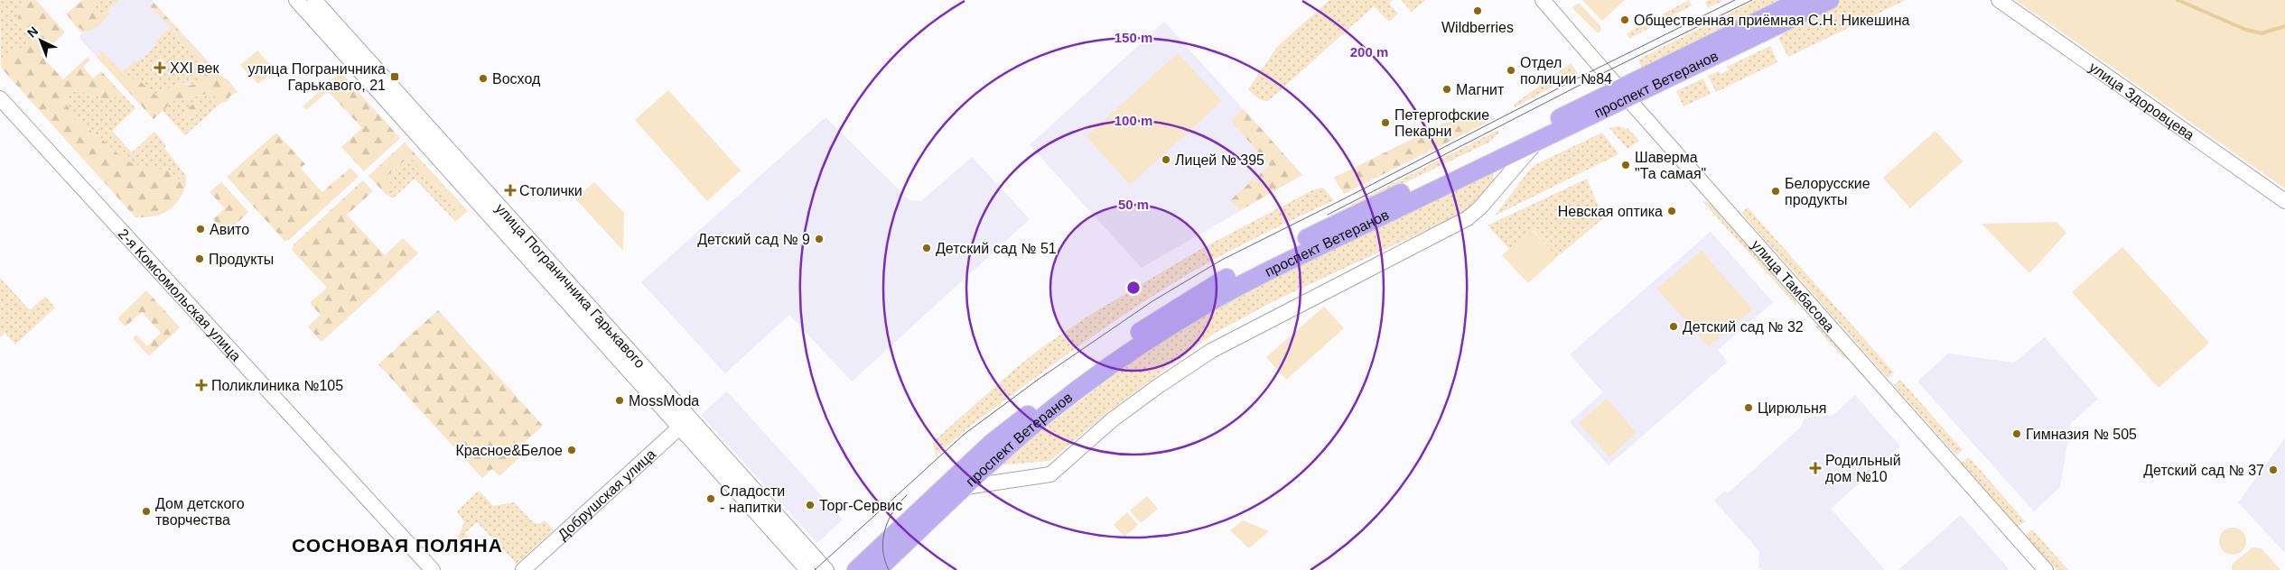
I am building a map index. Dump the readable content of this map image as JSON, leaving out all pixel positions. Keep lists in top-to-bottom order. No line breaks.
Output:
{"streets":{"main road":["проспект Ветеранов"],"street":["улица Здоровцева","улица Пограничника Гарькавого","улица Тамбасова","2-я Комсомольская улица","Добрушская улица"]},"crossings":[["проспект Ветеранов","улица Тамбасова"],["улица Пограничника Гарькавого","Добрушская улица"]],"districts":["СОСНОВАЯ ПОЛЯНА"],"places":{"other":["Wildberries","Общественная приёмная С.Н. Никешина","Отдел полиции №84","Восход","Магнит","Петергофские Пекарни","Лицей № 395","Шаверма \"Та самая\"","Белорусские продукты","Невская оптика","Авито","Детский сад № 9","Детский сад № 51","Продукты","Детский сад № 32","MossModa","Цирюльня","Гимназия № 505","Красное&Белое","Детский сад № 37","Сладости - напитки","Торг-Сервис","Дом детского творчества"],"health":["XXI век","Столички","Поликлиника №105","Родильный дом №10"],"transit":["улица Пограничника Гарькавого, 21"]},"north":"top left","rings":["150 m","200 m","100 m","50 m"]}
